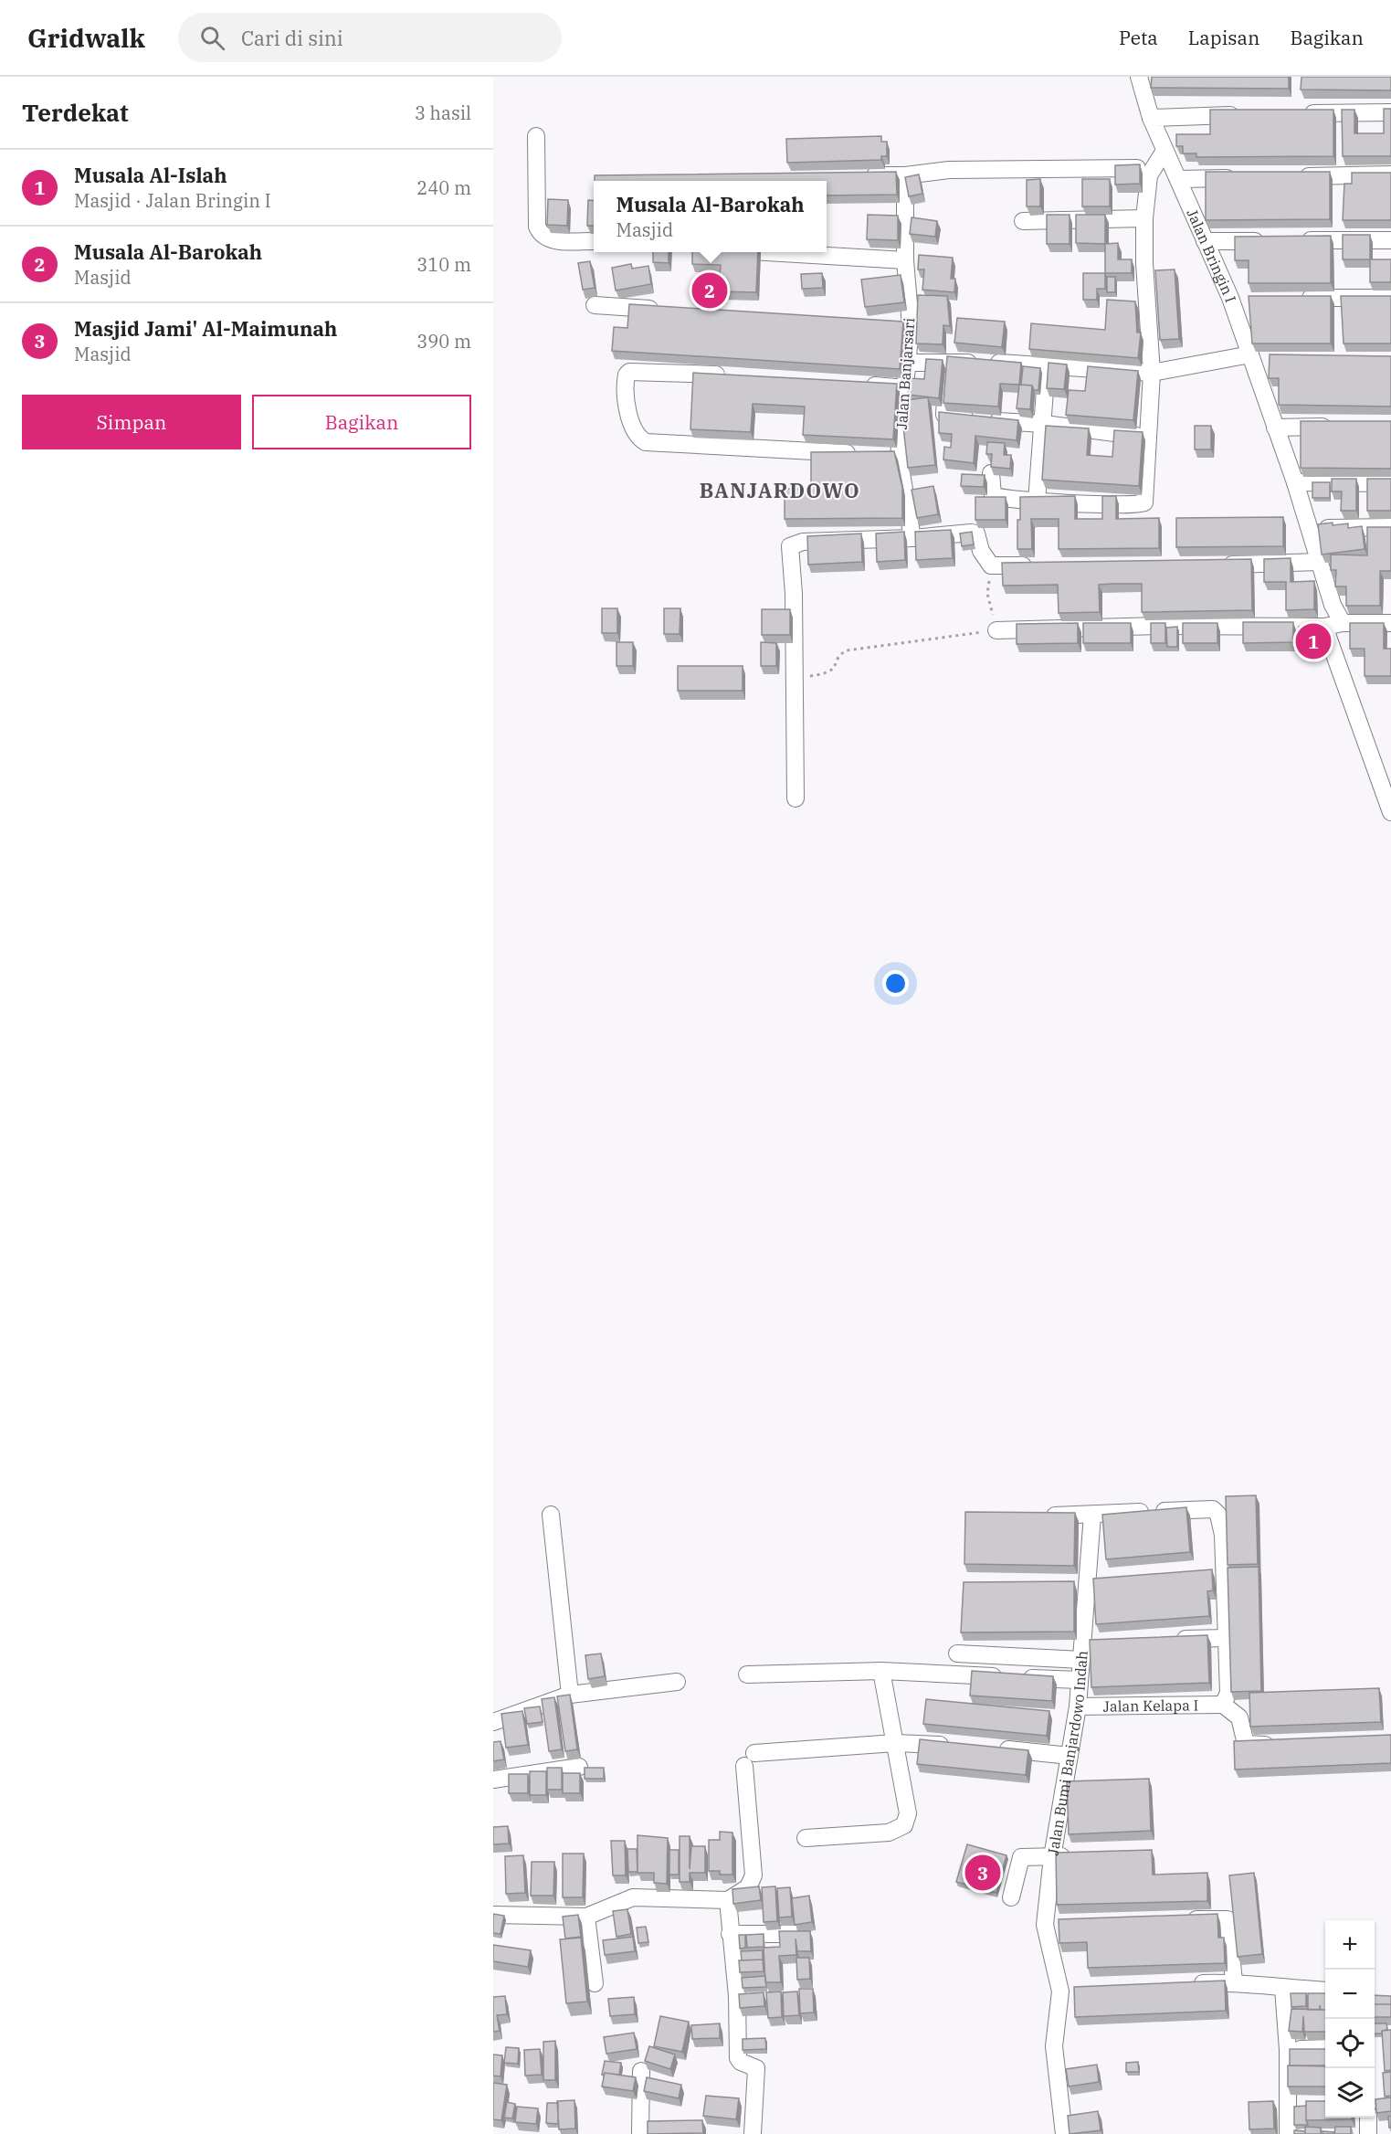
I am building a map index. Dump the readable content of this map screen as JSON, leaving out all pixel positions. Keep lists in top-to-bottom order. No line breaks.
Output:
{"streets":{"street":["Jalan Bringin I","Jalan Banjarsari","Jalan Kelapa I","Jalan Bumi Banjardowo Indah"]},"crossings":[["Jalan Kelapa I","Jalan Bumi Banjardowo Indah"]],"districts":["BANJARDOWO"],"page":{"header":"Gridwalk","search":"Cari di sini","nav":["Peta","Lapisan","Bagikan"],"heading":["Terdekat","3 hasil"],"list":[{"mark":"1","name":"Musala Al-Islah","note":"Masjid · Jalan Bringin I","value":"240 m"},{"mark":"2","name":"Musala Al-Barokah","note":"Masjid","value":"310 m"},{"mark":"3","name":"Masjid Jami' Al-Maimunah","note":"Masjid","value":"390 m"}],"popup":["Musala Al-Barokah","Masjid"],"pins":["2","1","3"],"buttons":["Simpan","Bagikan"],"map_buttons":["+","−"]}}
